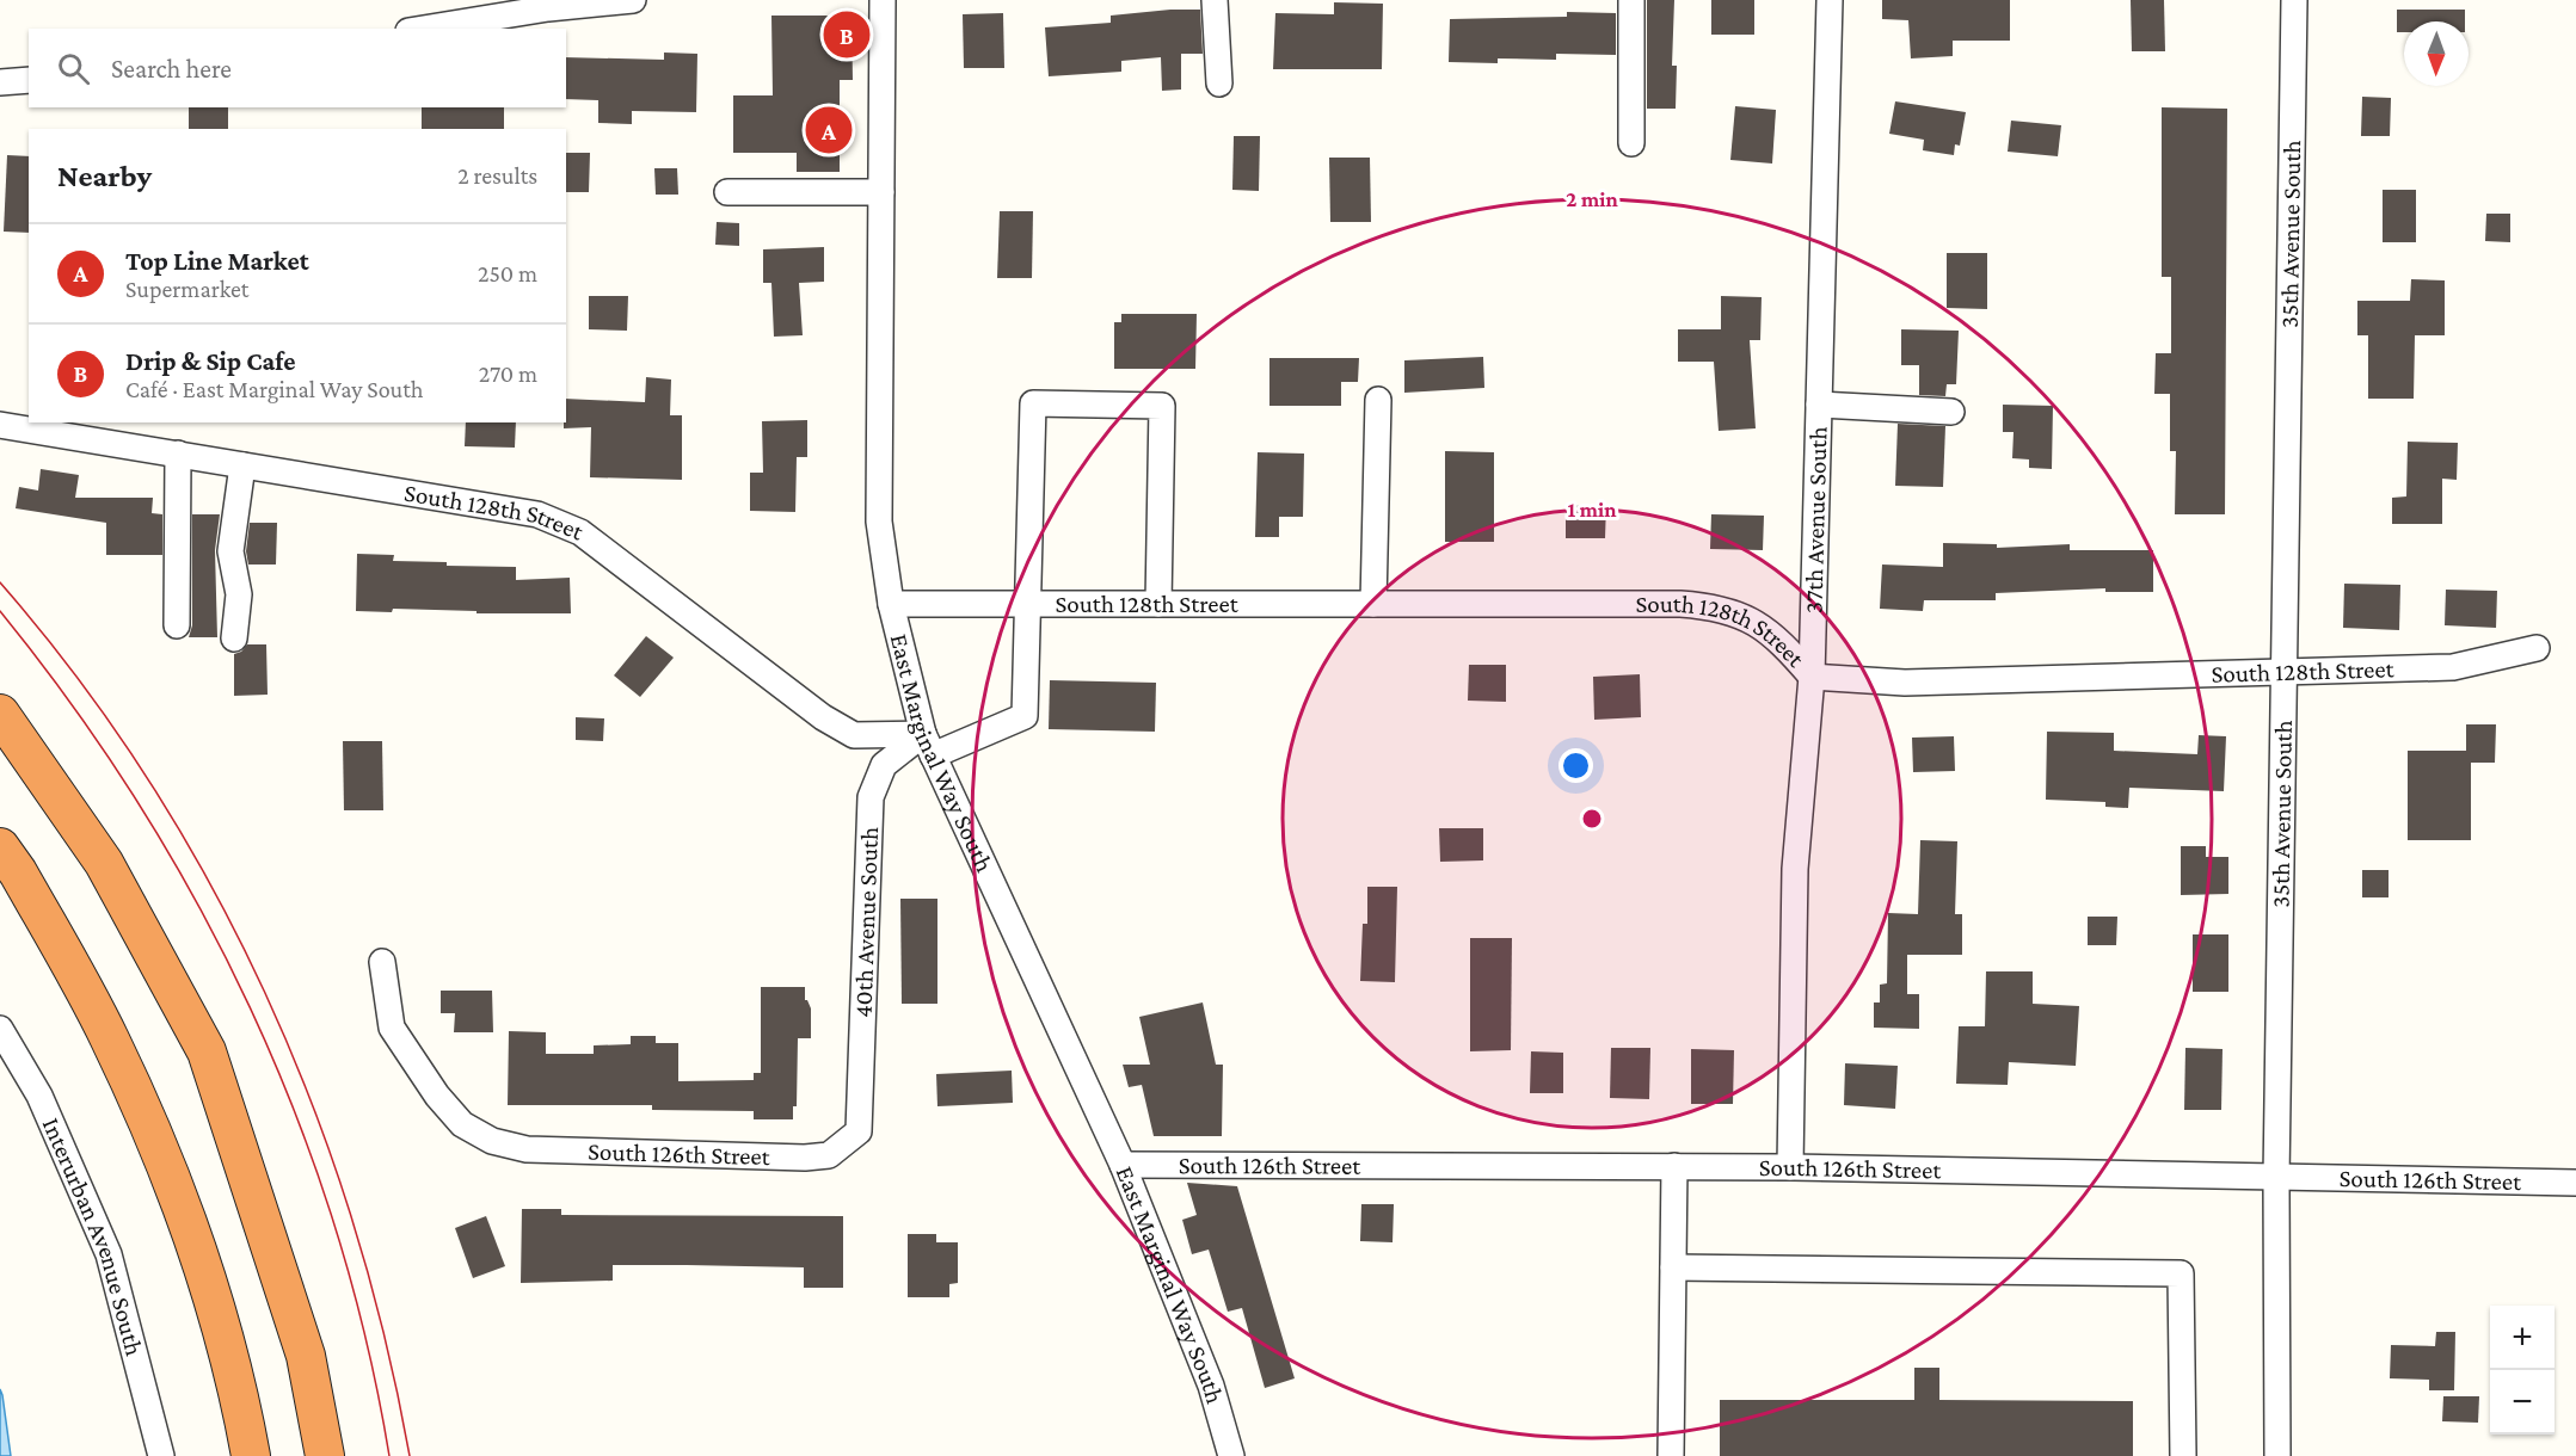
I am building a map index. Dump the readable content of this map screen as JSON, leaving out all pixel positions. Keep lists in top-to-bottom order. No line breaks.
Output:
{"streets":{"street":["35th Avenue South","South 128th Street","37th Avenue South","East Marginal Way South","40th Avenue South","South 126th Street","Interurban Avenue South"]},"crossings":[["35th Avenue South","South 128th Street"],["35th Avenue South","South 126th Street"],["South 128th Street","37th Avenue South"],["South 128th Street","East Marginal Way South"],["South 128th Street","40th Avenue South"],["37th Avenue South","South 126th Street"],["East Marginal Way South","40th Avenue South"],["East Marginal Way South","South 126th Street"],["40th Avenue South","South 126th Street"]],"north":"bottom","page":{"pins":["B","A"],"search":"Search here","heading":["Nearby","2 results"],"list":[{"mark":"A","name":"Top Line Market","note":"Supermarket","value":"250 m"},{"mark":"B","name":"Drip & Sip Cafe","note":"Café · East Marginal Way South","value":"270 m"}],"map_buttons":["+","−"]},"rings":["2 min","1 min"]}
